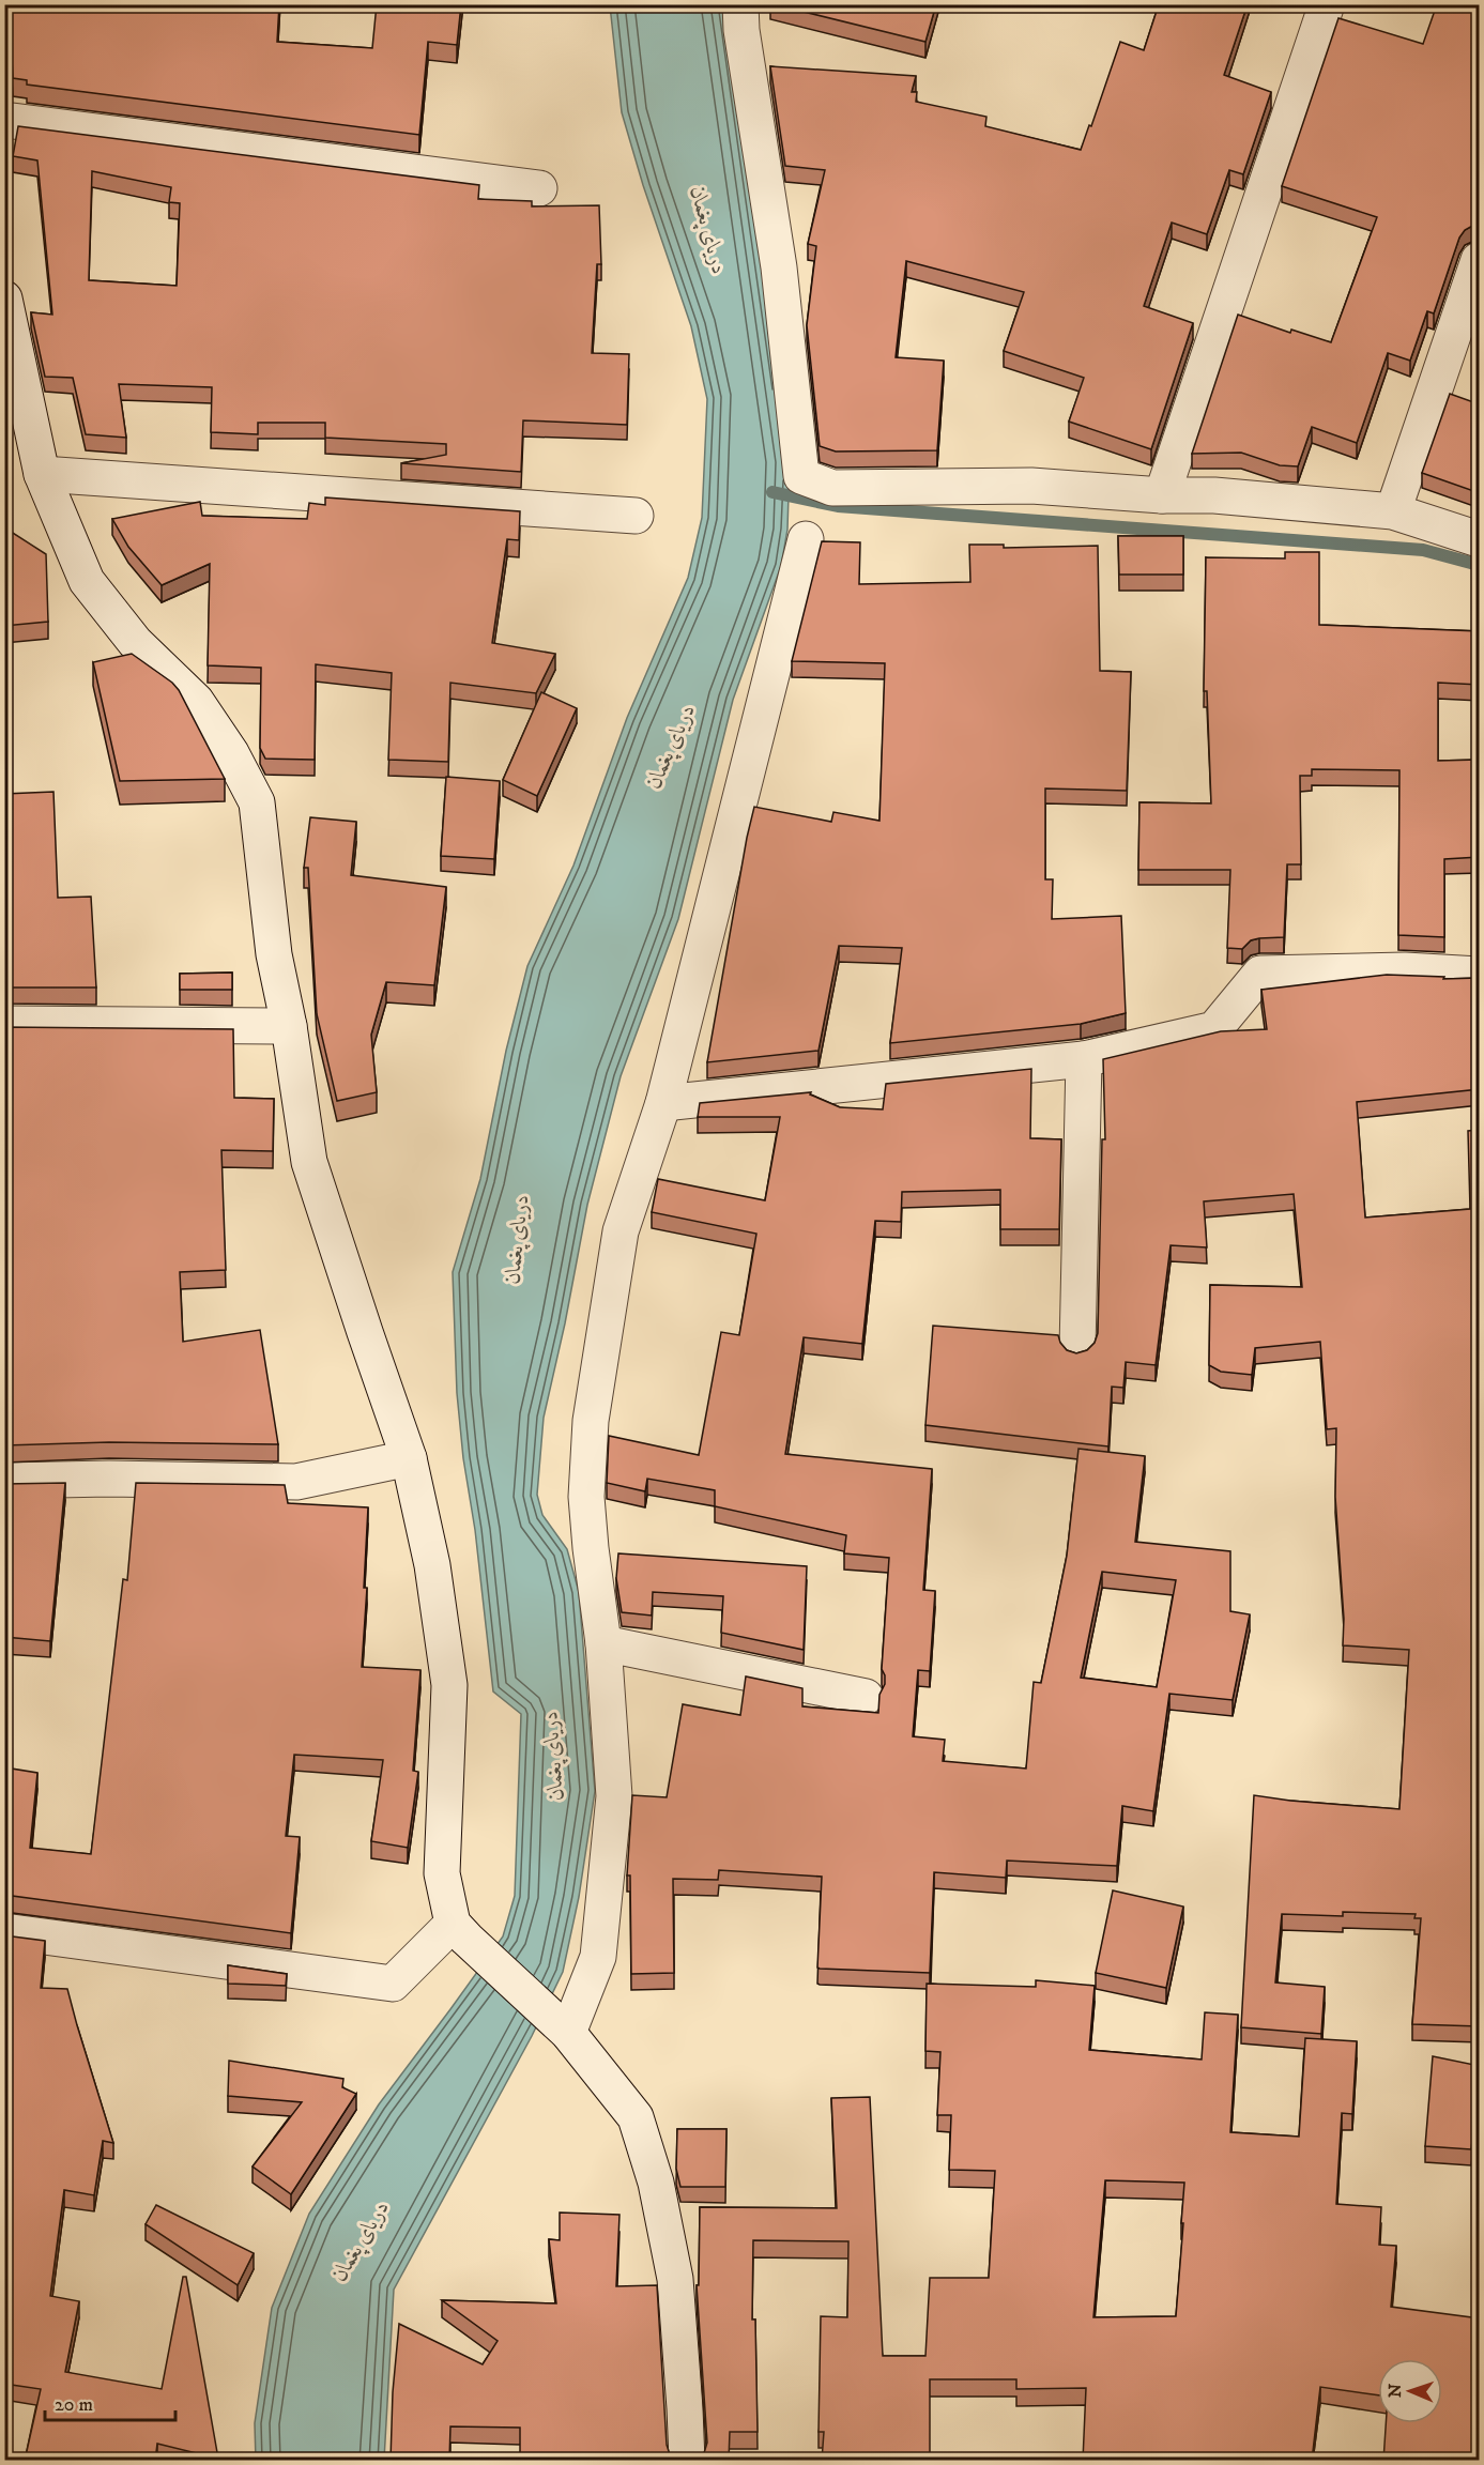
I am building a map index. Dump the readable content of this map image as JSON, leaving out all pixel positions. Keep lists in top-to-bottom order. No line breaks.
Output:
{"water":["دریای پغمان"],"scale_bar":"20 m","north":"left"}
